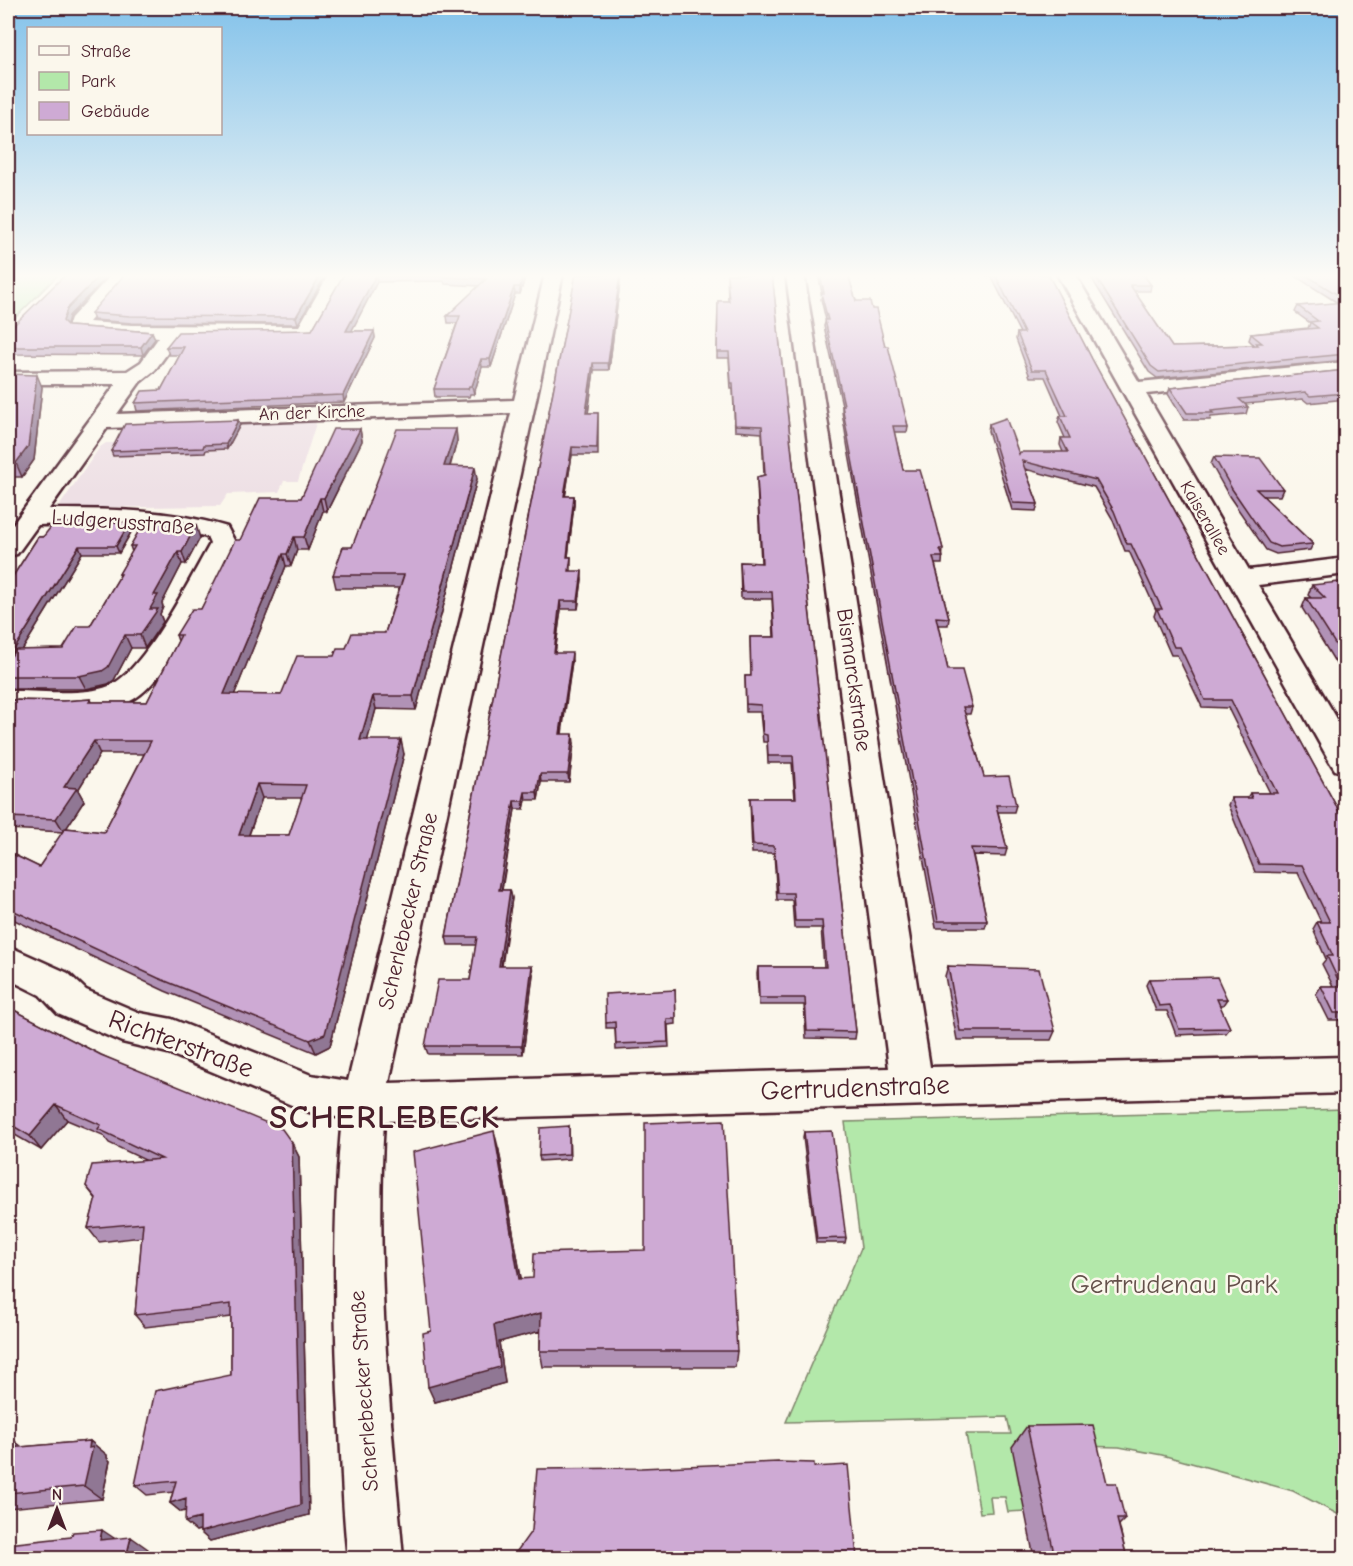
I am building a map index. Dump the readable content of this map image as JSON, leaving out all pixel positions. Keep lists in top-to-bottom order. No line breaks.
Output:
{"streets":{"street":["An der Kirche","Kaiserallee","Ludgerusstraße","Bismarckstraße","Scherlebecker Straße","Richterstraße","Gertrudenstraße"]},"crossings":[["An der Kirche","Scherlebecker Straße"],["Bismarckstraße","Gertrudenstraße"],["Scherlebecker Straße","Richterstraße"],["Scherlebecker Straße","Gertrudenstraße"],["Richterstraße","Gertrudenstraße"]],"districts":["SCHERLEBECK"],"parks":["Gertrudenau Park"],"legend":["Straße","Park","Gebäude"],"north":"top"}
